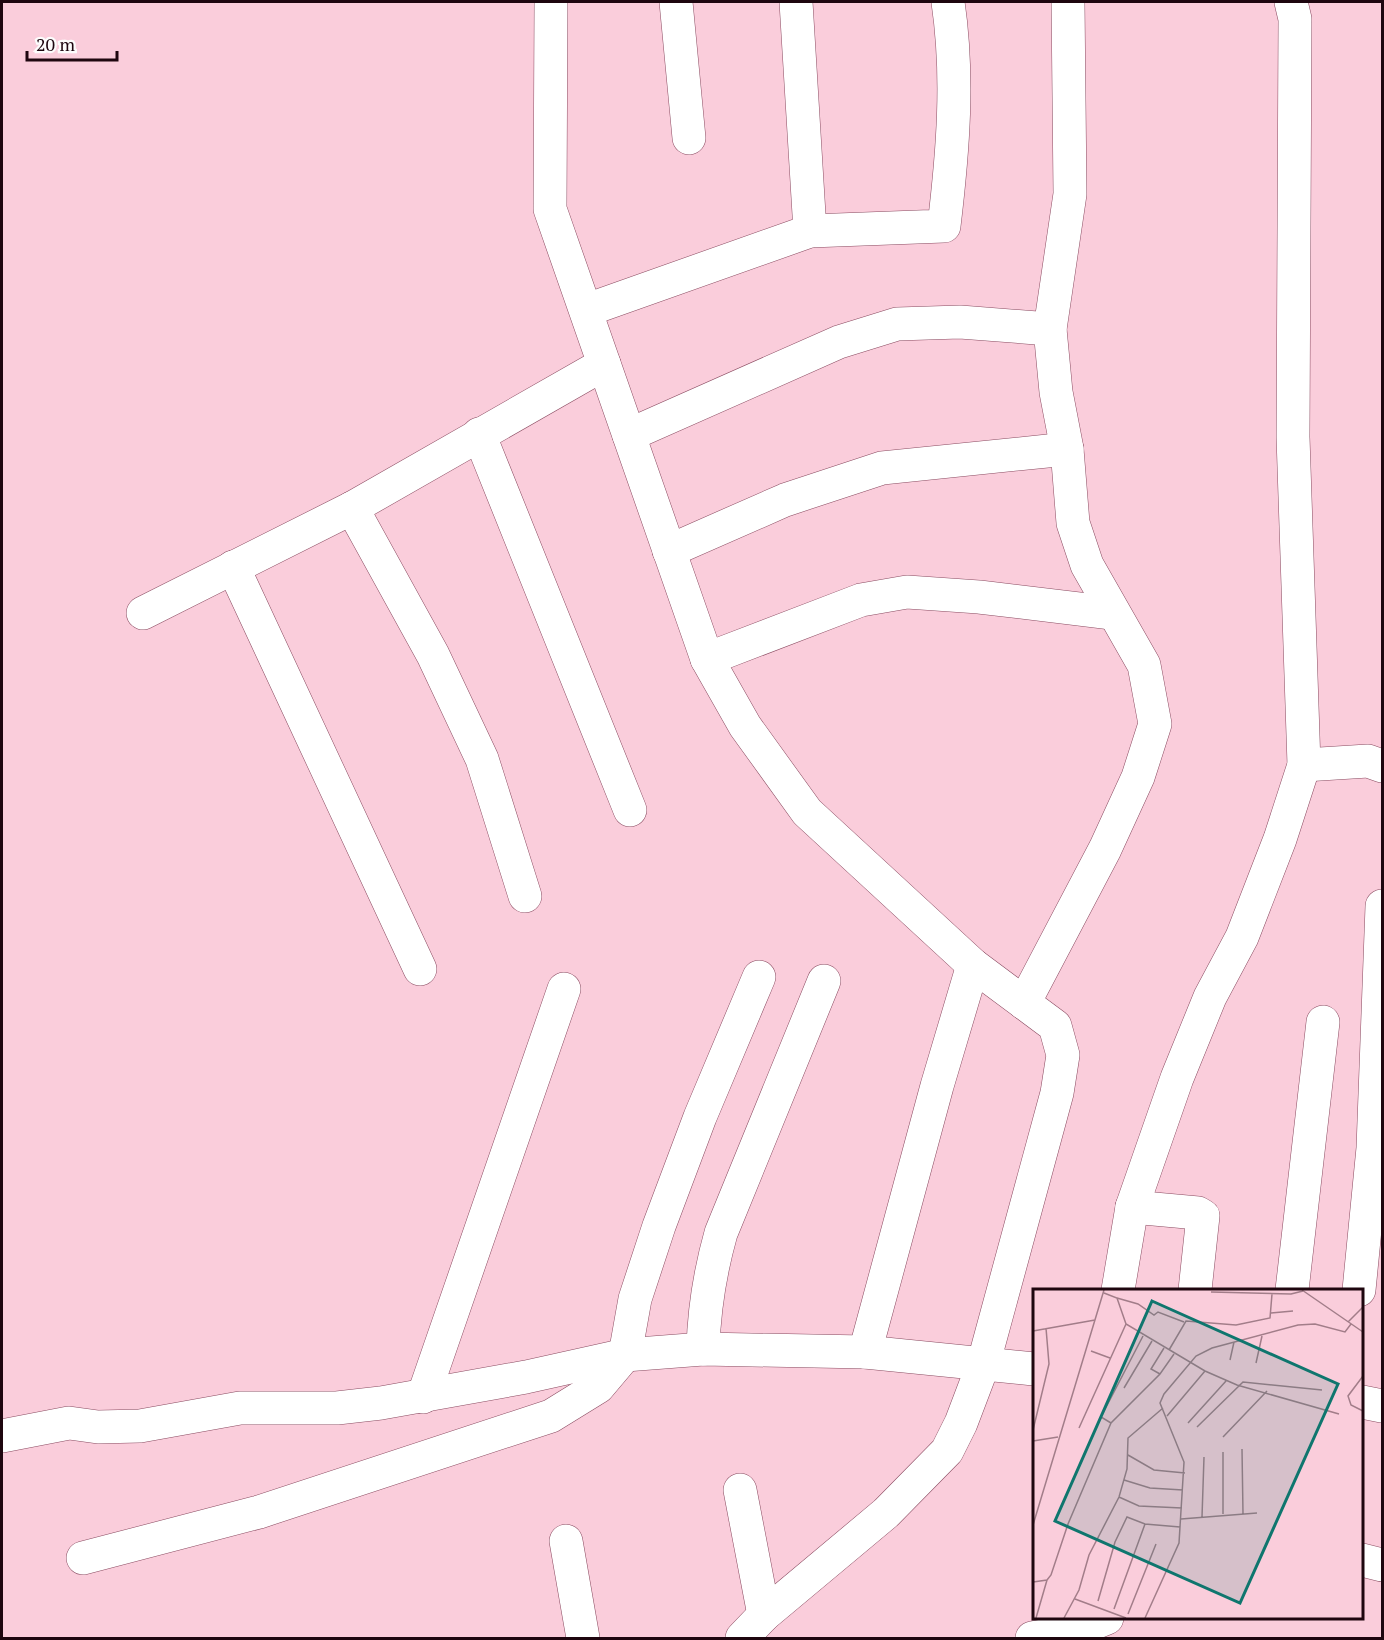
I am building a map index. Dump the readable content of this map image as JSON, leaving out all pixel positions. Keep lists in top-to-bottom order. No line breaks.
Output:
{"scale_bar":"20 m"}
